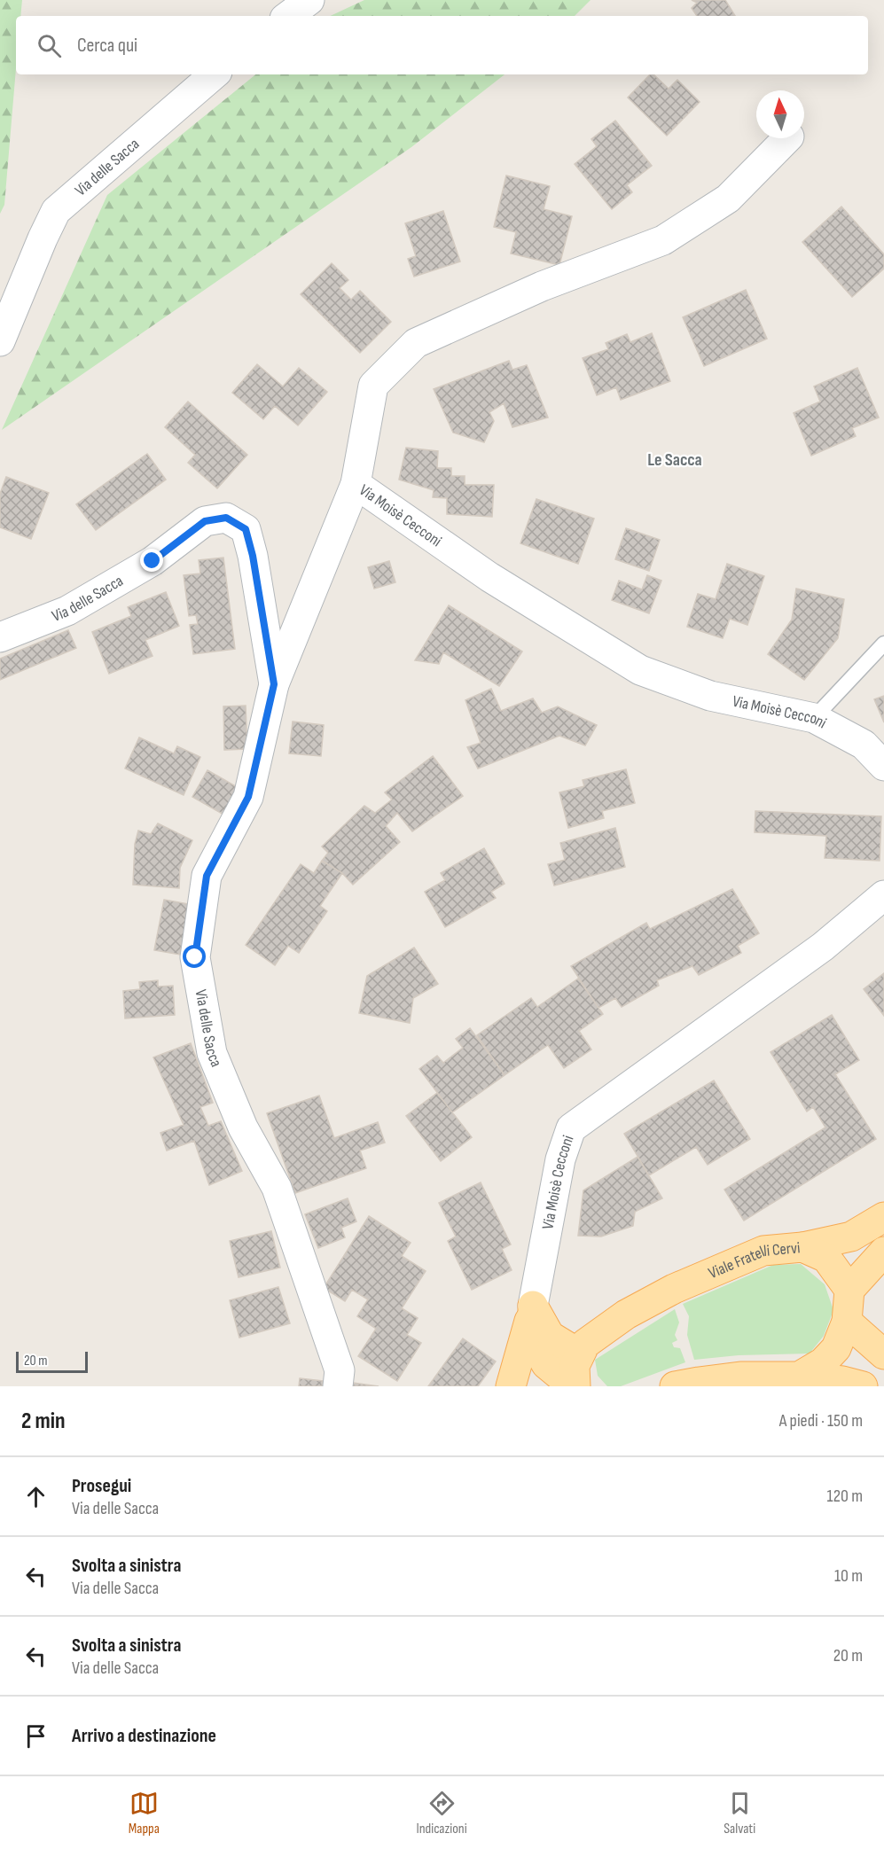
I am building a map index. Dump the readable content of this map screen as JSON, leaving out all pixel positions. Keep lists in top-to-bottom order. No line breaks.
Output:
{"streets":{"main road":["Viale Fratelli Cervi"],"street":["Via delle Sacca","Via Moisè Cecconi"]},"districts":["Le Sacca"],"scale_bar":"20 m","north":"top","page":{"search":"Cerca qui","scale":"20 m","heading":["2 min","A piedi · 150 m"],"list":[["Prosegui","Via delle Sacca","120 m"],["Svolta a sinistra","Via delle Sacca","10 m"],["Svolta a sinistra","Via delle Sacca","20 m"],"Arrivo a destinazione"],"nav":["Mappa","Indicazioni","Salvati"]}}
